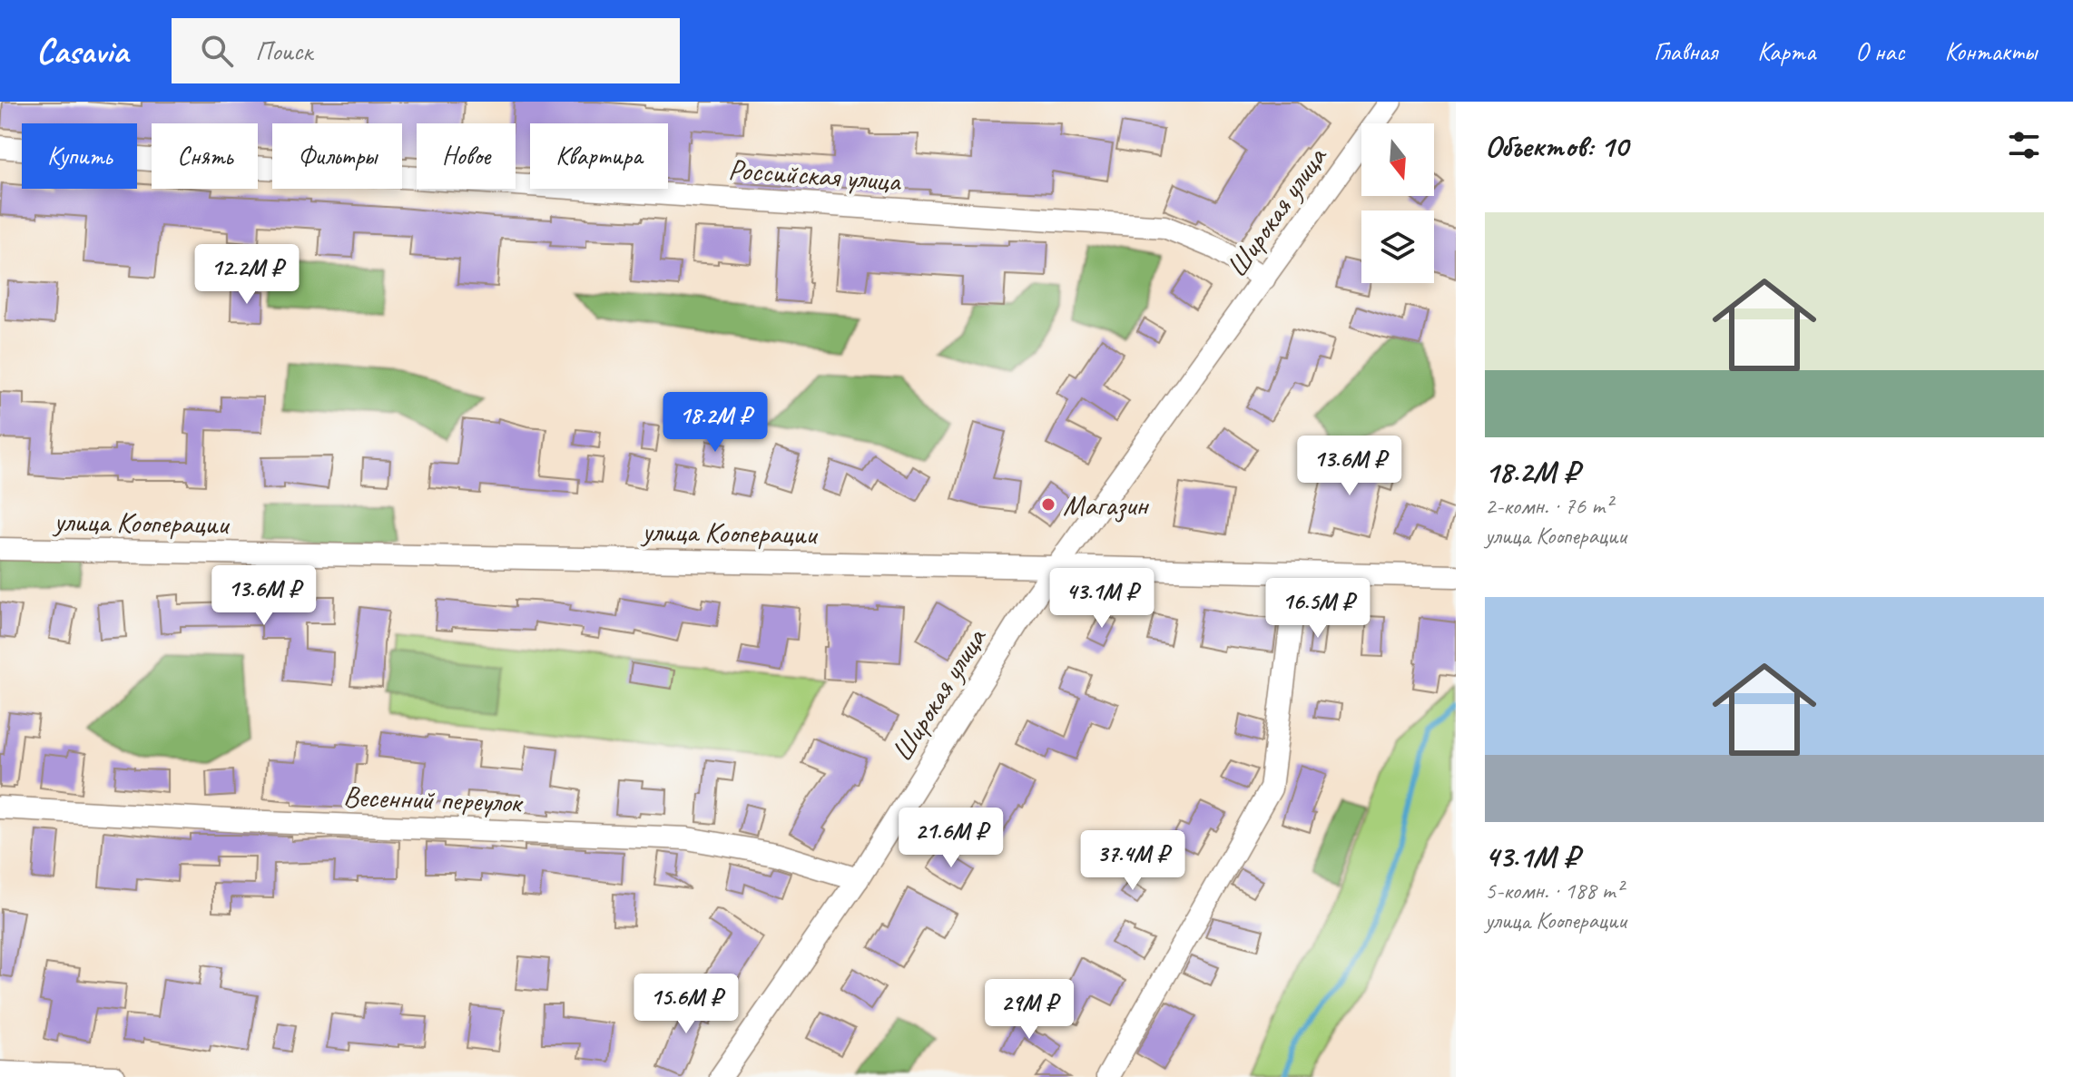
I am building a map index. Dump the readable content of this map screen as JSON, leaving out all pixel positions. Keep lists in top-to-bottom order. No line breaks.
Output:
{"streets":{"street":["Российская улица","Широкая улица","улица Кооперации","Весенний переулок"]},"crossings":[["Российская улица","Широкая улица"],["Широкая улица","улица Кооперации"],["Широкая улица","Весенний переулок"]],"places":["Магазин"],"north":"bottom","page":{"header":"Casavia","search":"Поиск","nav":["Главная","Карта","О нас","Контакты"],"heading":"Объектов: 10","chip":["Купить","Снять","Фильтры","Новое","Квартира"],"list":[{"name":"18.2M ₽","note":"2-комн. · 76 m² · улица Кооперации"},{"name":"43.1M ₽","note":"5-комн. · 188 m² · улица Кооперации"}],"price":["12.2M ₽","18.2M ₽","13.6M ₽","13.6M ₽","43.1M ₽","16.5M ₽","21.6M ₽","37.4M ₽","15.6M ₽","29M ₽"]}}
